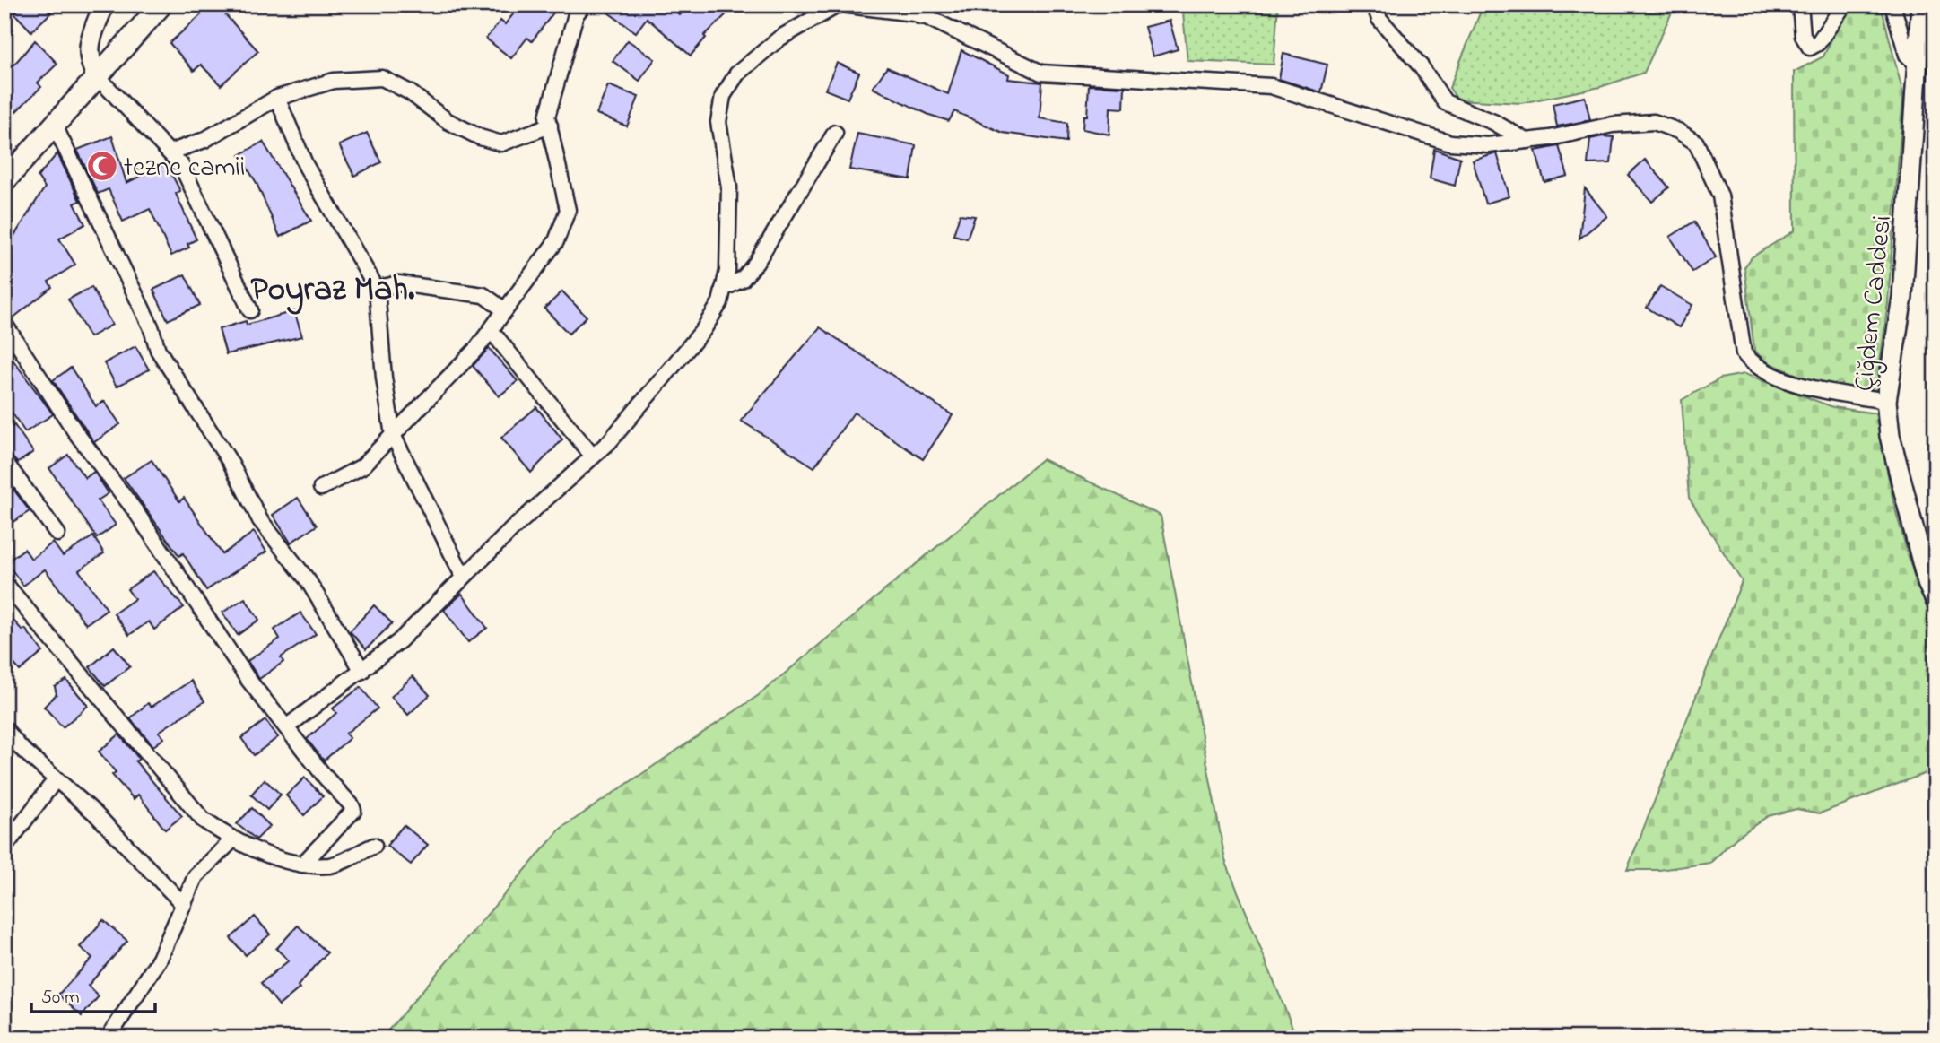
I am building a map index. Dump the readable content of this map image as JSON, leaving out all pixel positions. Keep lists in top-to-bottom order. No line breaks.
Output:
{"streets":{"street":["Çiğdem Caddesi"]},"districts":["Poyraz Mah."],"places":{"mosque":["tezne camii"]},"scale_bar":"50 m"}
